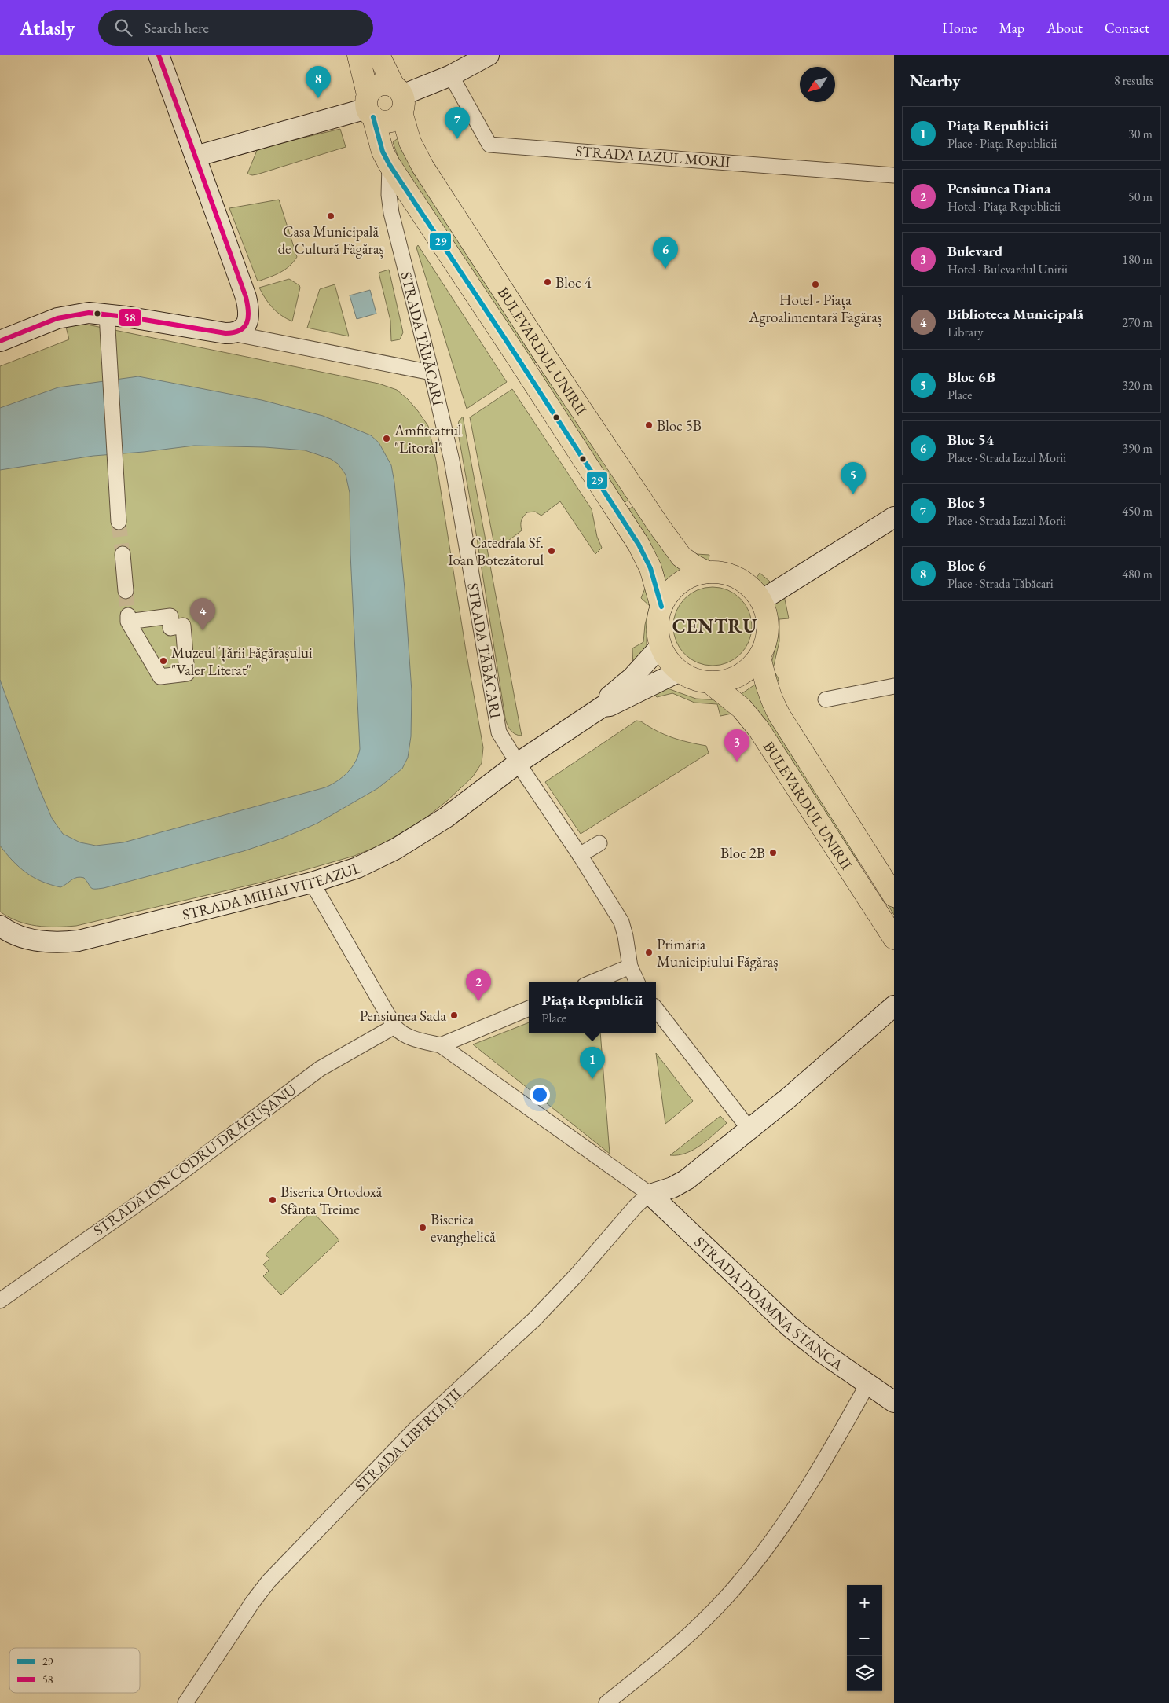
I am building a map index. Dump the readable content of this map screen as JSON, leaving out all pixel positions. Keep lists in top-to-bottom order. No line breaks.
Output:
{"streets":{"main road":["BULEVARDUL UNIRII"],"street":["STRADA IAZUL MORII","STRADA TĂBĂCARI","STRADA MIHAI VITEAZUL","STRADA ION CODRU DRĂGUŞANU","STRADA DOAMNA STANCA","STRADA LIBERTĂȚII"]},"crossings":[["STRADA TĂBĂCARI","BULEVARDUL UNIRII"],["STRADA TĂBĂCARI","STRADA MIHAI VITEAZUL"],["STRADA DOAMNA STANCA","STRADA LIBERTĂȚII"]],"districts":["CENTRU"],"places":["Casa Municipală de Cultură Făgăraș","Bloc 4","Hotel - Piața Agroalimentară Făgăraș","Bloc 5B","Amfiteatrul \"Litoral\"","Catedrala Sf. Ioan Botezătorul","Muzeul Țării Făgărașului \"Valer Literat\"","Bloc 2B","Primăria Municipiului Făgăraș","Pensiunea Sada","Biserica Ortodoxă Sfânta Treime","Biserica evanghelică"],"lines":["transit line 58","transit line 29"],"legend":["29","58"],"north":"bottom left","page":{"header":"Atlasly","search":"Search here","nav":["Home","Map","About","Contact"],"heading":["Nearby","8 results"],"pins":["8","7","6","5","4","3","2","1"],"list":[{"mark":"1","name":"Piața Republicii","note":"Place · Piața Republicii","value":"30 m"},{"mark":"2","name":"Pensiunea Diana","note":"Hotel · Piața Republicii","value":"50 m"},{"mark":"3","name":"Bulevard","note":"Hotel · Bulevardul Unirii","value":"180 m"},{"mark":"4","name":"Biblioteca Municipală","note":"Library","value":"270 m"},{"mark":"5","name":"Bloc 6B","note":"Place","value":"320 m"},{"mark":"6","name":"Bloc 54","note":"Place · Strada Iazul Morii","value":"390 m"},{"mark":"7","name":"Bloc 5","note":"Place · Strada Iazul Morii","value":"450 m"},{"mark":"8","name":"Bloc 6","note":"Place · Strada Tăbăcari","value":"480 m"}],"popup":["Piața Republicii","Place"],"map_buttons":["+","−"]}}
